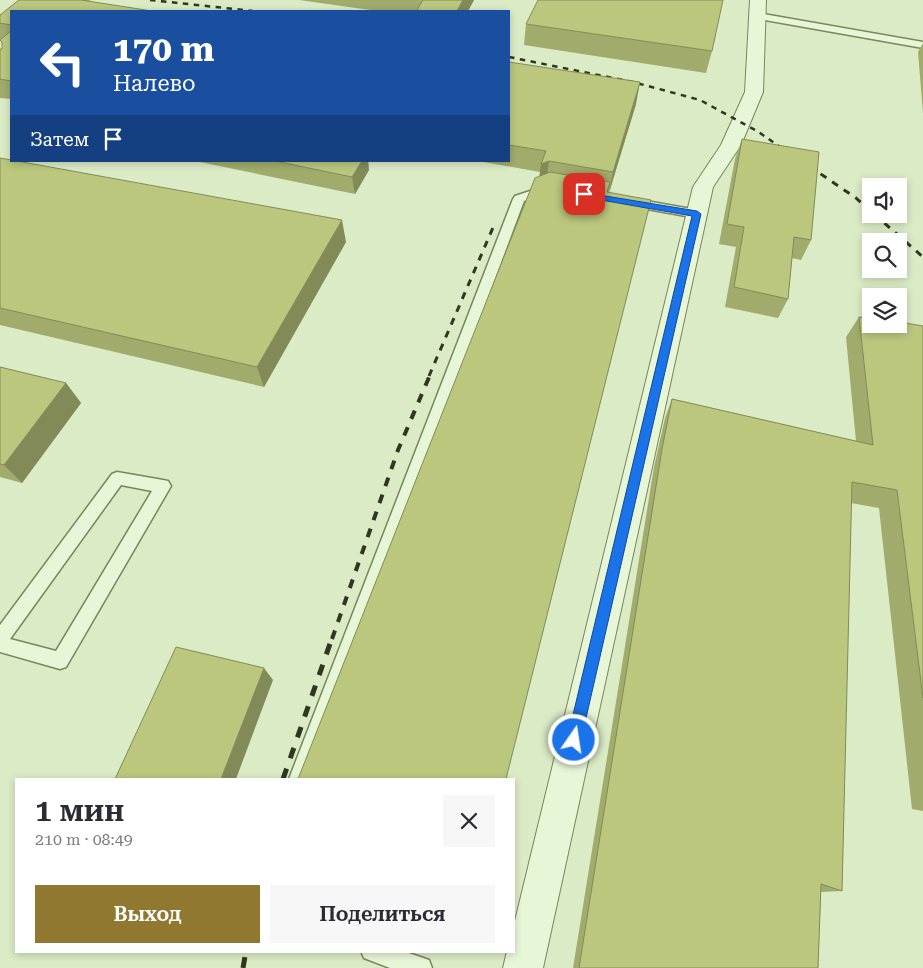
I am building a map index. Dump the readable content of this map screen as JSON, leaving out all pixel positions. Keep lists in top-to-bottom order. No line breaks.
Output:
{"page":{"turn":["170 m","Налево"],"then":"Затем","heading":["1 мин","210 m · 08:49"],"buttons":["Выход","Поделиться"]}}
